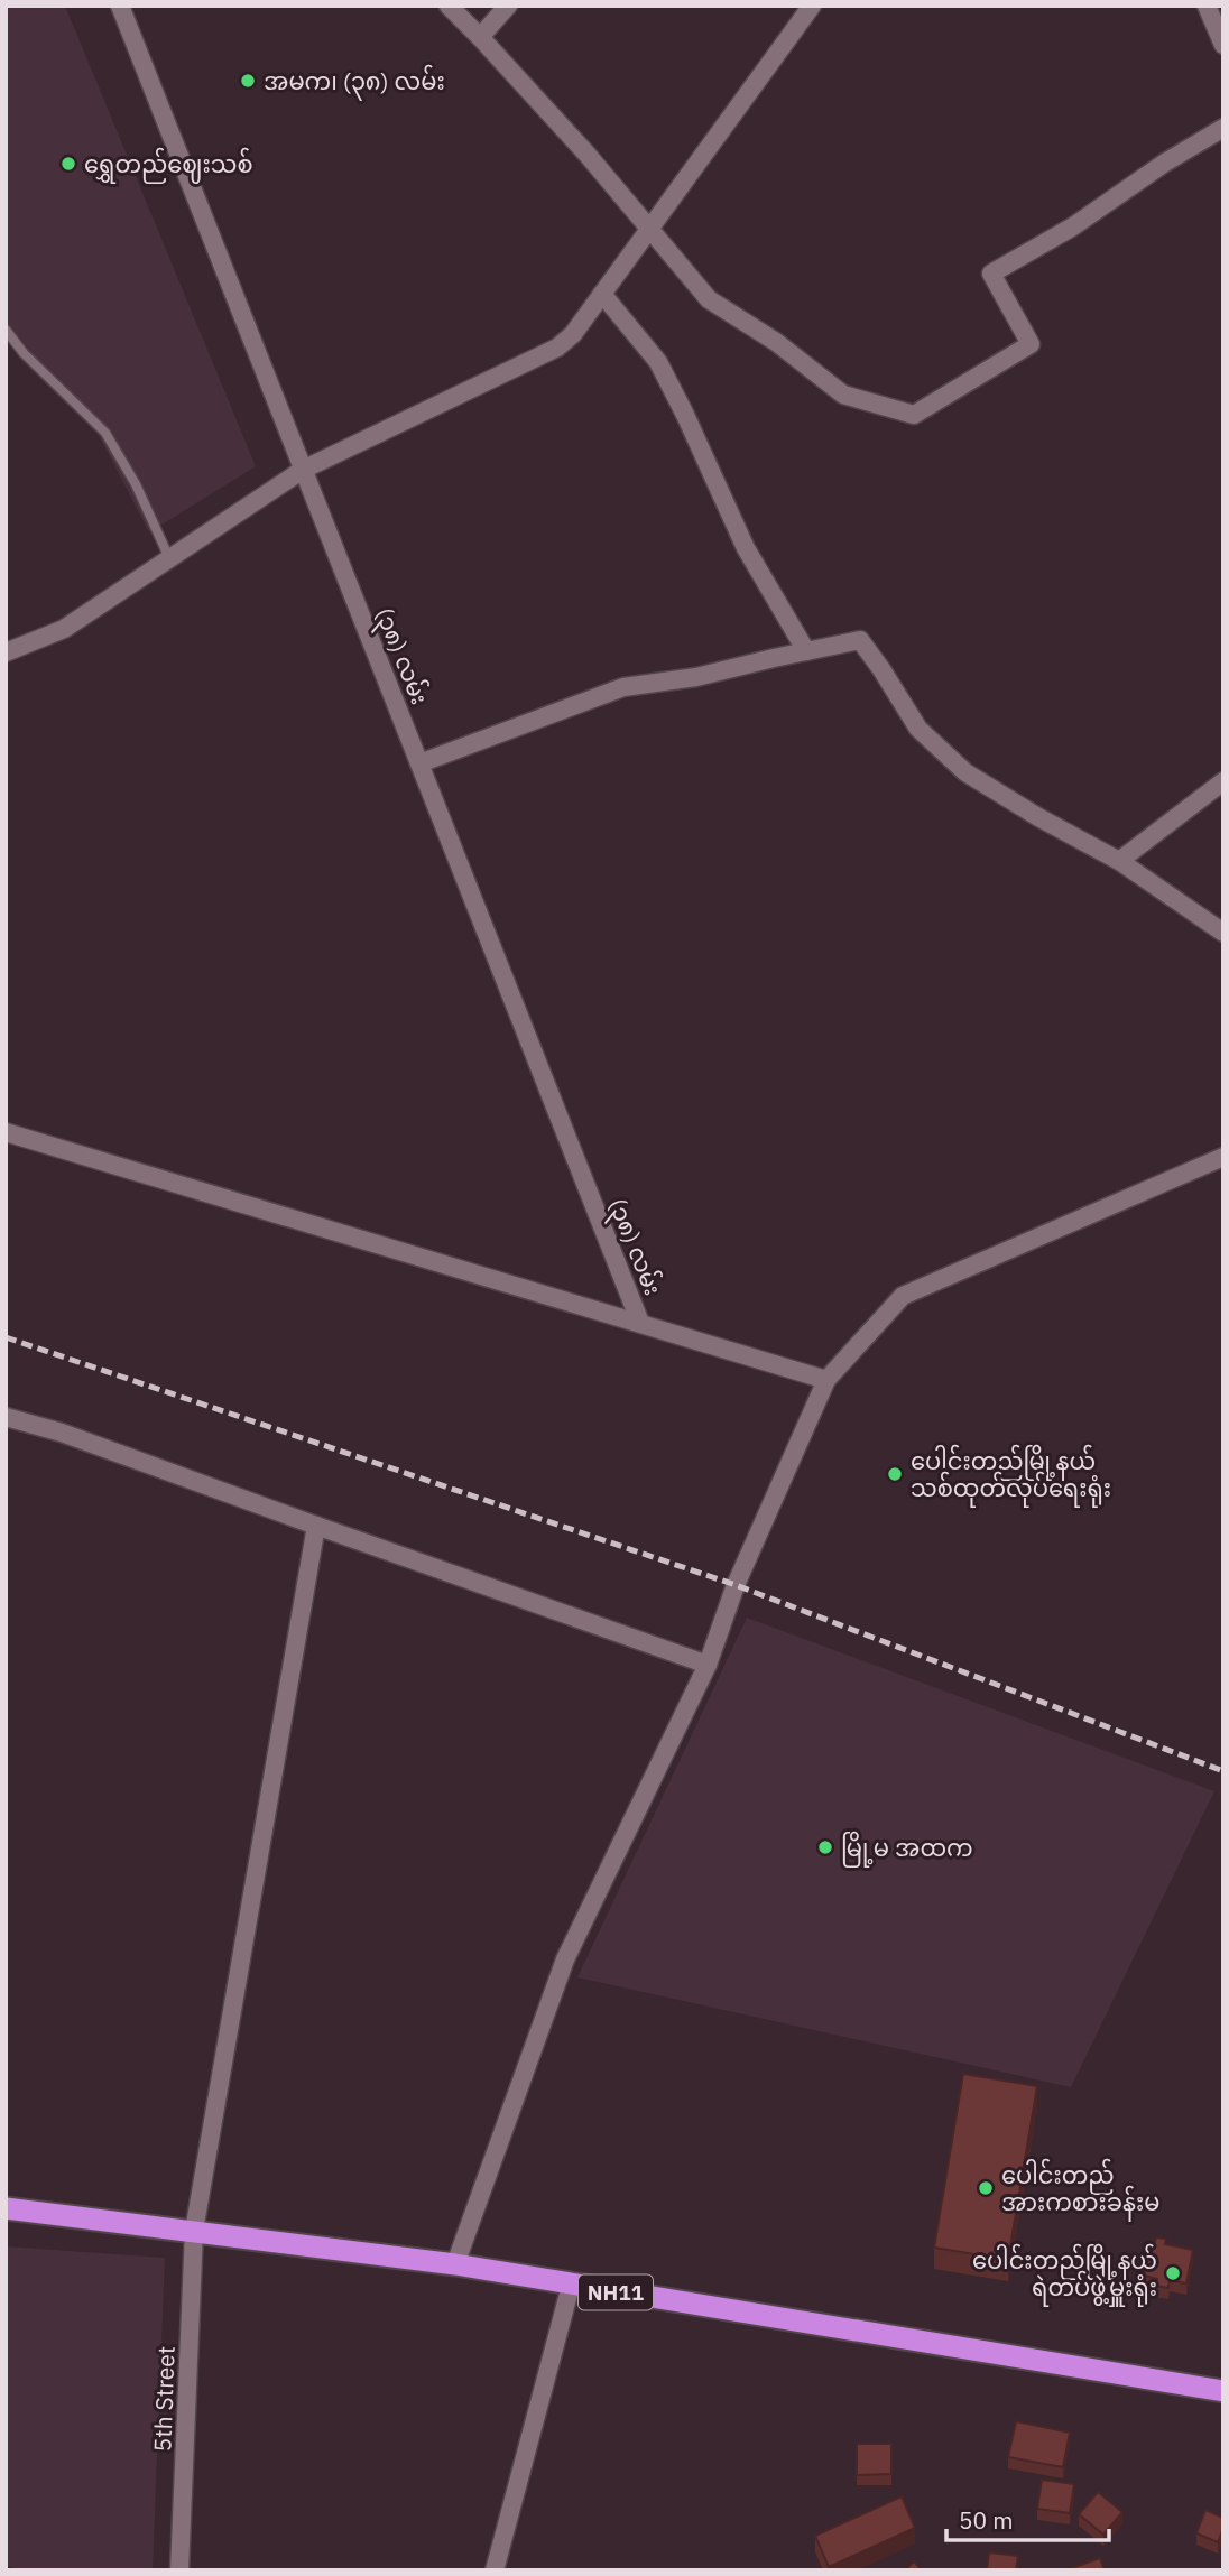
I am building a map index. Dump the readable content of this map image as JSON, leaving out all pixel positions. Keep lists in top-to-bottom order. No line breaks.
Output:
{"streets":{"highway":["NH11"],"street":["(၃၈) လမ်း","5th Street"]},"crossings":[["NH11","5th Street"]],"places":["အမက၊ (၃၈) လမ်း","ရွှေတည်ဈေးသစ်","ပေါင်းတည်မြို့နယ် သစ်ထုတ်လုပ်ရေးရုံး","မြို့မ အထက","ပေါင်းတည် အားကစားခန်းမ","ပေါင်းတည်မြို့နယ် ရဲတပ်ဖွဲ့မှူးရုံး"],"scale_bar":"50 m"}
